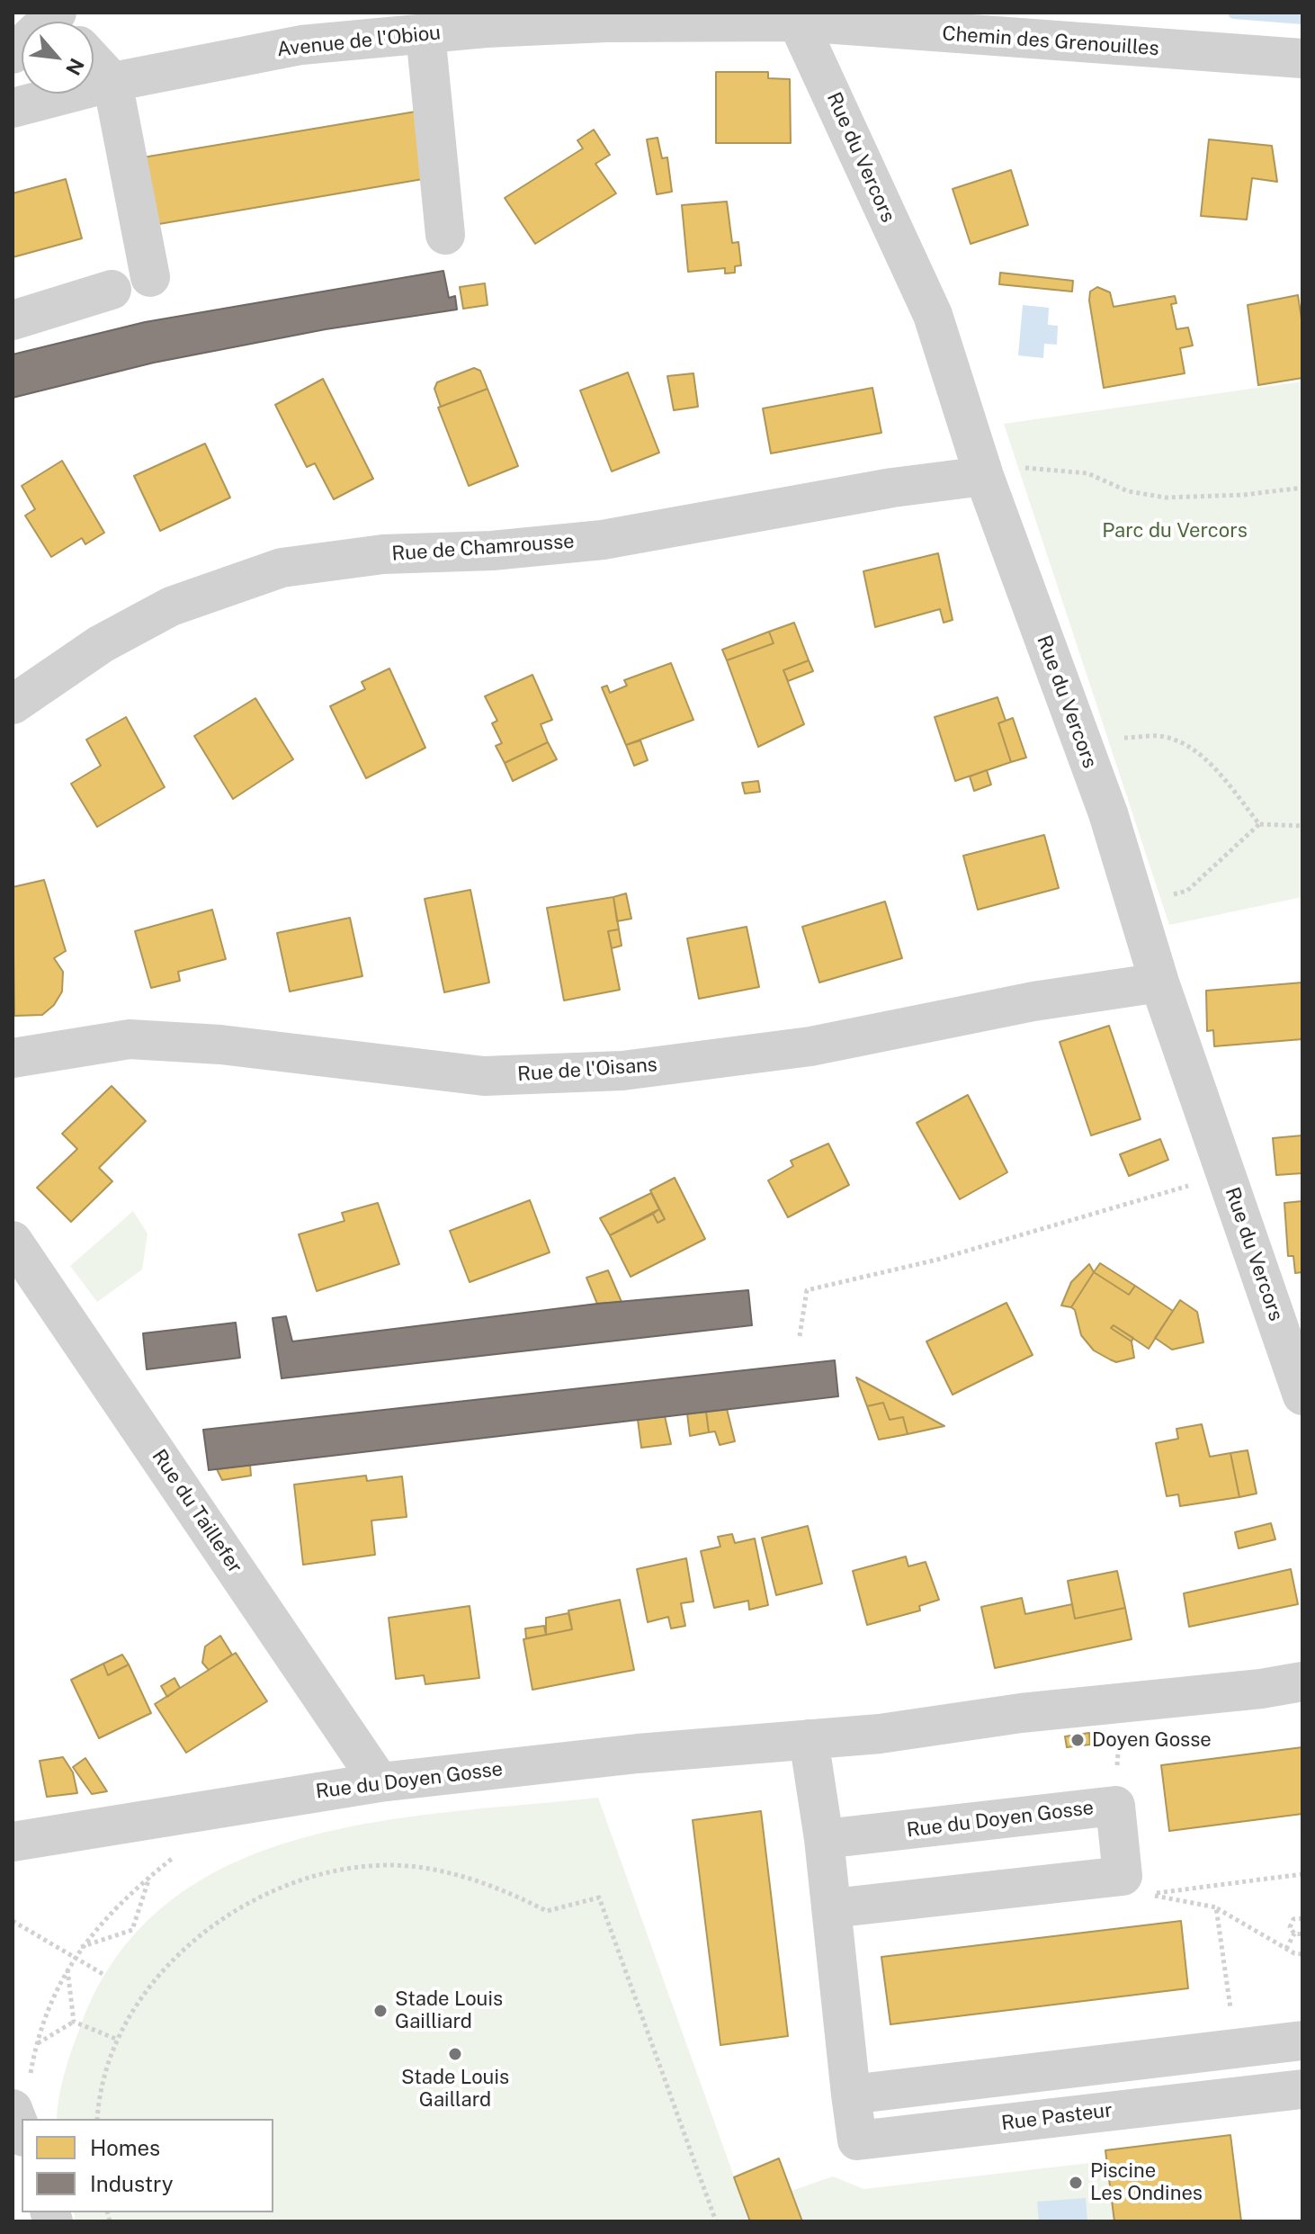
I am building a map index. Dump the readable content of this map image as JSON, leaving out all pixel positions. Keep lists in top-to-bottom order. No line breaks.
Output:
{"streets":{"street":["Avenue de l'Obiou","Chemin des Grenouilles","Rue du Vercors","Rue de Chamrousse","Rue de l'Oisans","Rue du Taillefer","Rue du Doyen Gosse","Rue Pasteur"]},"crossings":[["Avenue de l'Obiou","Chemin des Grenouilles"],["Avenue de l'Obiou","Rue du Vercors"],["Chemin des Grenouilles","Rue du Vercors"],["Rue du Vercors","Rue de Chamrousse"],["Rue du Vercors","Rue de l'Oisans"],["Rue du Taillefer","Rue du Doyen Gosse"]],"parks":["Parc du Vercors"],"places":["Doyen Gosse","Stade Louis Gailliard","Stade Louis Gaillard","Piscine Les Ondines"],"legend":["Homes","Industry"],"north":"bottom right"}
